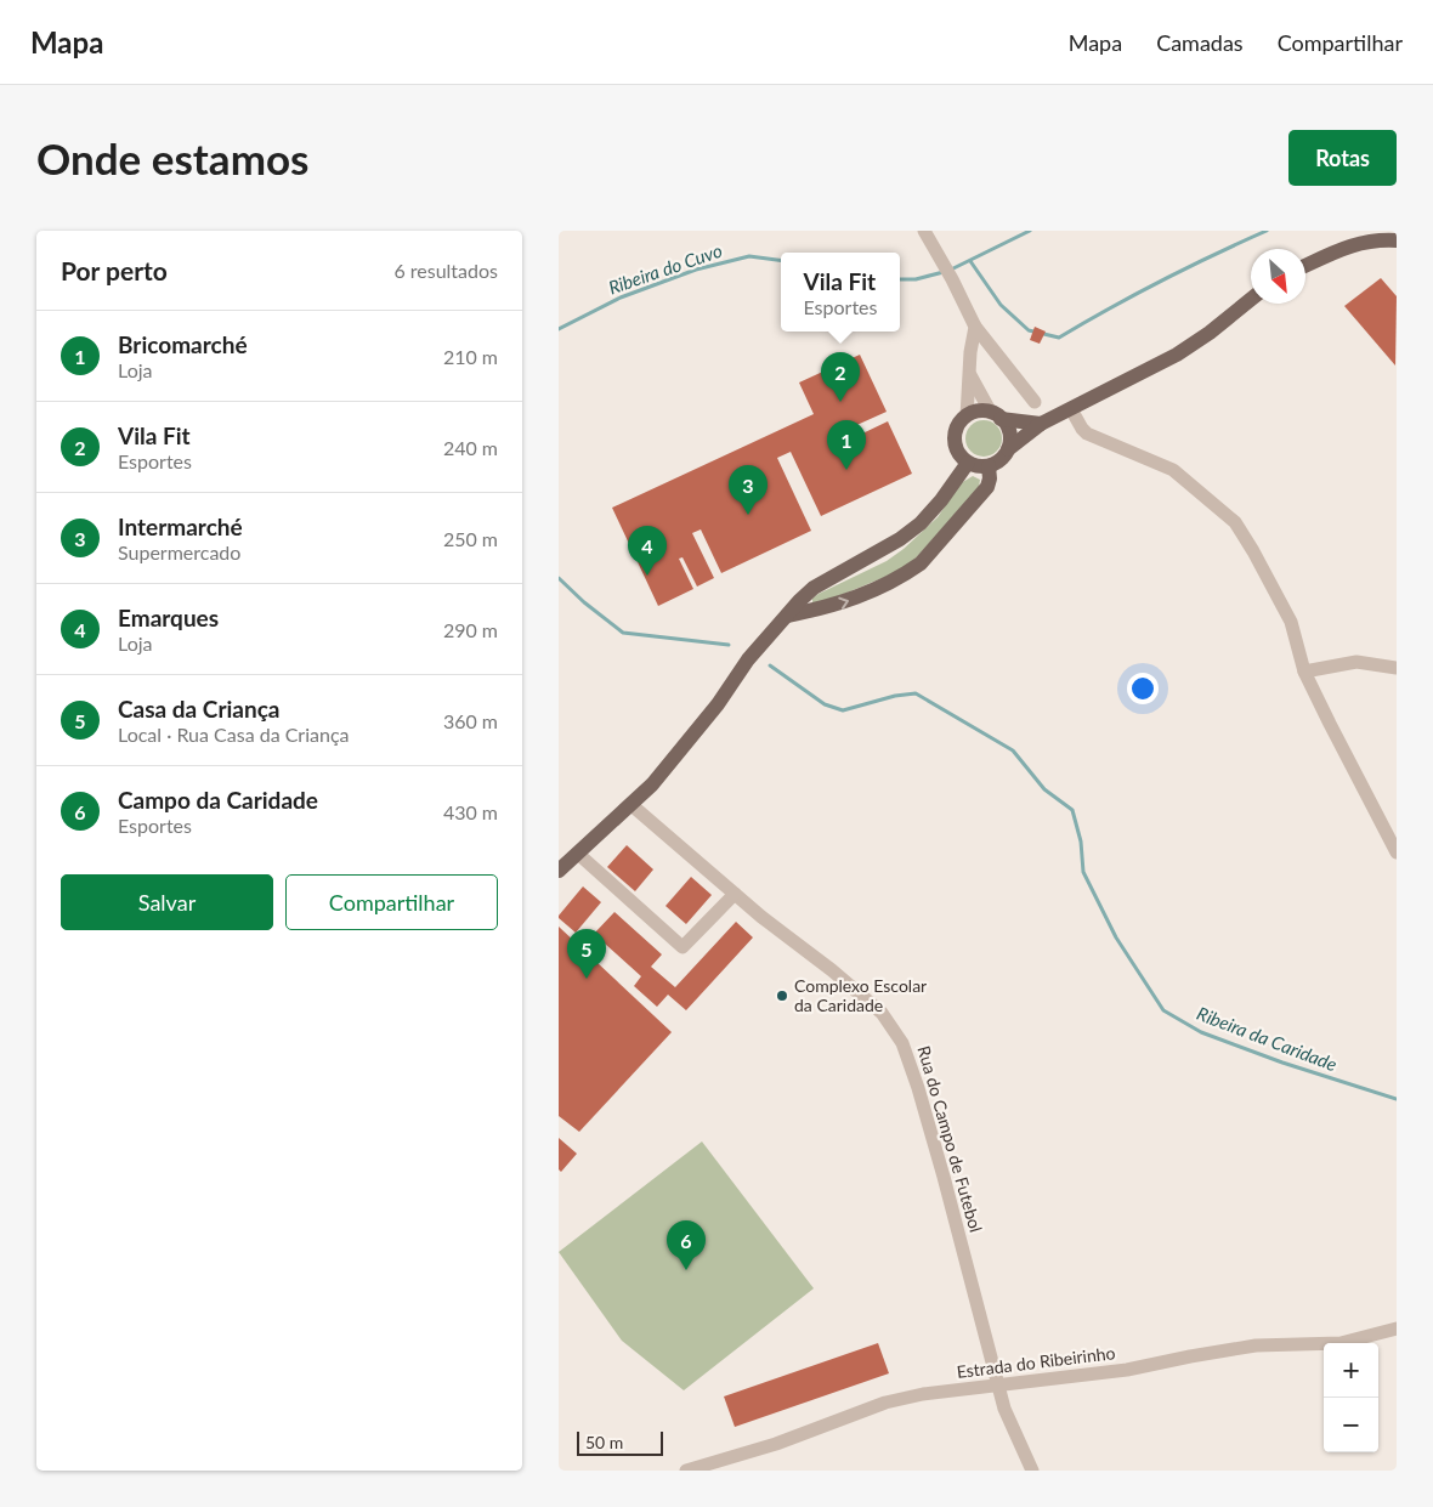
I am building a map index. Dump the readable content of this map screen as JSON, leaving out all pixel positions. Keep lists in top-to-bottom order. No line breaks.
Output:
{"streets":{"street":["Rua do Campo de Futebol","Estrada do Ribeirinho"]},"crossings":[["Rua do Campo de Futebol","Estrada do Ribeirinho"]],"water":["Ribeira do Cuvo","Ribeira da Caridade"],"places":["Complexo Escolar da Caridade"],"scale_bar":"50 m","north":"bottom right","page":{"header":"Mapa","nav":["Mapa","Camadas","Compartilhar"],"buttons":["Rotas",["Salvar","Compartilhar"]],"title":"Onde estamos","heading":["Por perto","6 resultados"],"popup":["Vila Fit","Esportes"],"list":[{"mark":"1","name":"Bricomarché","note":"Loja","value":"210 m"},{"mark":"2","name":"Vila Fit","note":"Esportes","value":"240 m"},{"mark":"3","name":"Intermarché","note":"Supermercado","value":"250 m"},{"mark":"4","name":"Emarques","note":"Loja","value":"290 m"},{"mark":"5","name":"Casa da Criança","note":"Local · Rua Casa da Criança","value":"360 m"},{"mark":"6","name":"Campo da Caridade","note":"Esportes","value":"430 m"}],"pins":["2","1","3","4","5","6"],"map_buttons":["+","−"],"scale":"50 m"}}
